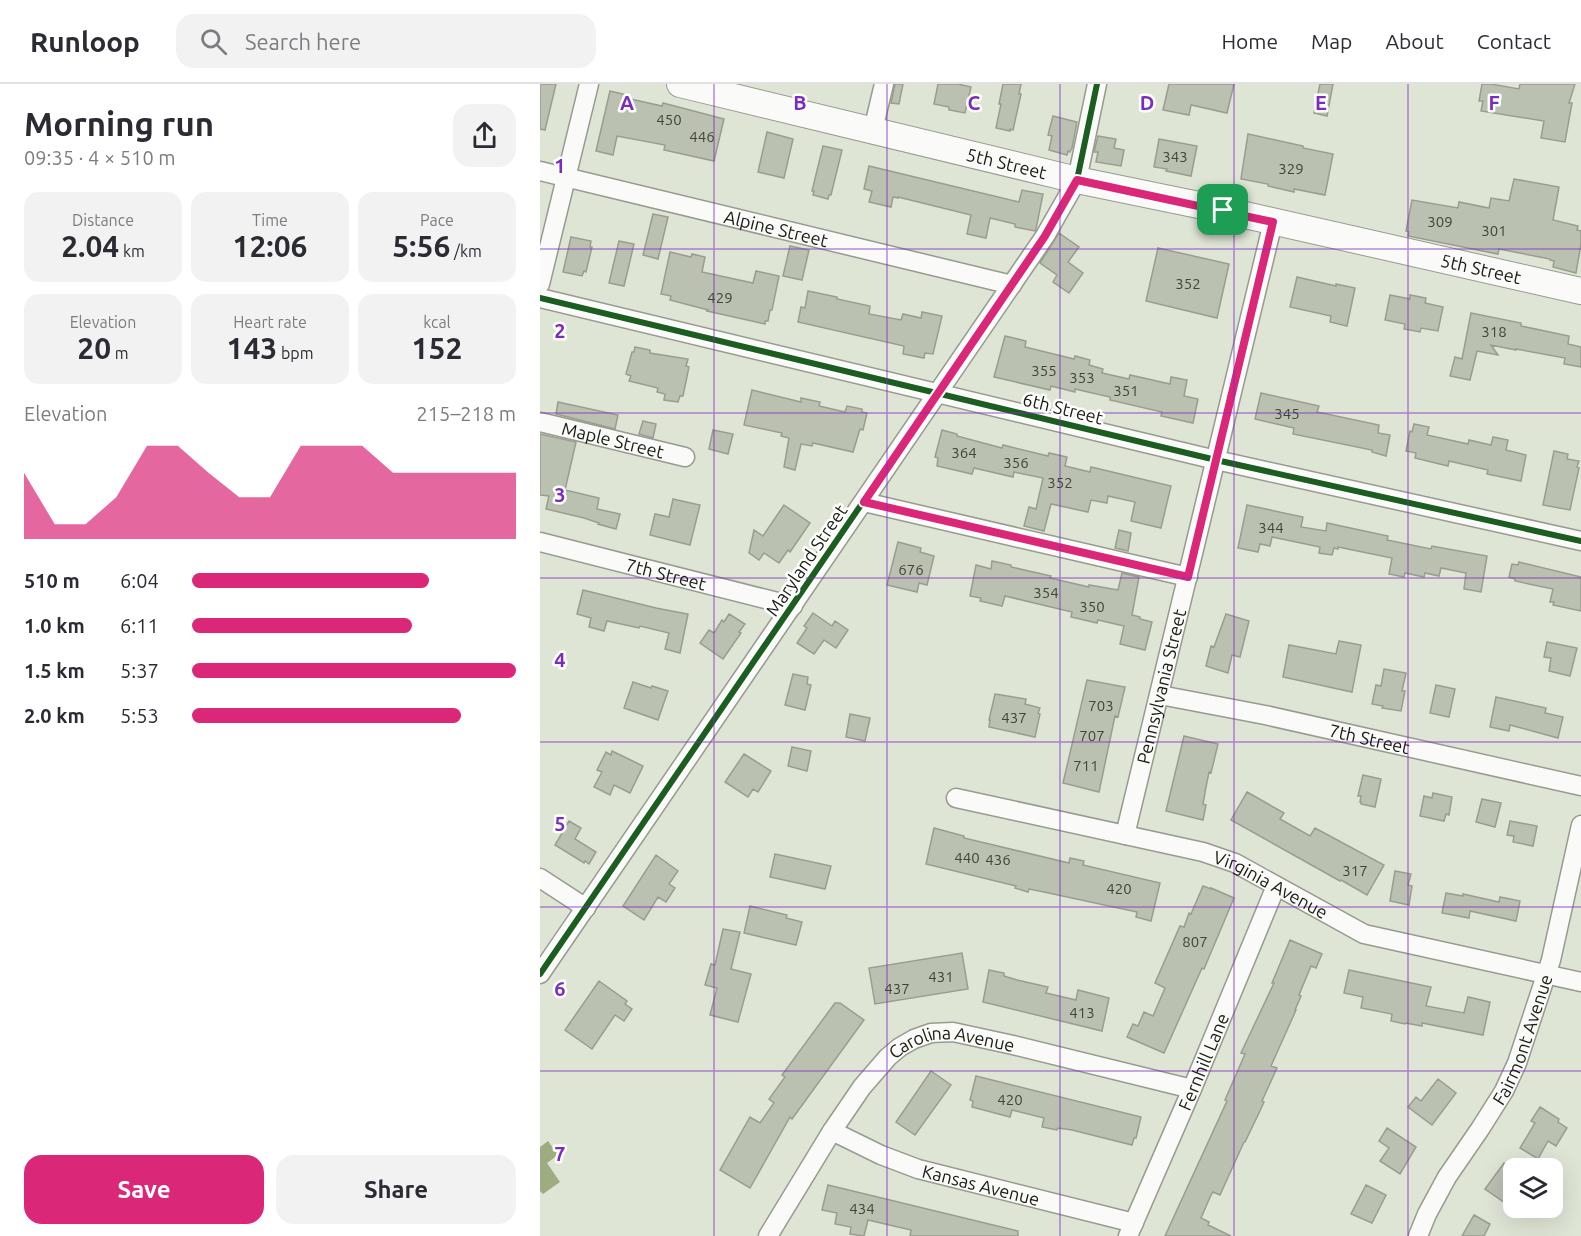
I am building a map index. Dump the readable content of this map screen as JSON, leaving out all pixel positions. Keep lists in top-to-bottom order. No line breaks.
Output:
{"streets":{"street":["5th Street","Alpine Street","6th Street","Maple Street","Maryland Street","7th Street","Pennsylvania Street","Virginia Avenue","Fairmont Avenue","Carolina Avenue","Fernhill Lane","Kansas Avenue"]},"crossings":[["5th Street","Maryland Street"],["5th Street","Pennsylvania Street"],["Alpine Street","Maryland Street"],["6th Street","Maryland Street"],["6th Street","Pennsylvania Street"],["Maryland Street","7th Street"],["7th Street","Pennsylvania Street"],["Pennsylvania Street","Virginia Avenue"],["Virginia Avenue","Fairmont Avenue"],["Virginia Avenue","Fernhill Lane"],["Carolina Avenue","Fernhill Lane"],["Carolina Avenue","Kansas Avenue"],["Fernhill Lane","Kansas Avenue"]],"house_numbers":["450","446","343","329","309","301","352","429","318","355","353","351","345","364","356","352","344","676","354","350","703","437","707","711","440","436","317","420","807","431","437","413","420","434"],"page":{"header":"Runloop","search":"Search here","nav":["Home","Map","About","Contact"],"heading":["Morning run","09:35 · 4 × 510 m"],"stats":[["Distance","2.04 km"],["Time","12:06"],["Pace","5:56 /km"],["Elevation","20 m"],["Heart rate","143 bpm"],["kcal","152"]],"chart":["Elevation","215–218 m"],"list":[{"name":"510 m","note":"6:04"},{"name":"1.0 km","note":"6:11"},{"name":"1.5 km","note":"5:37"},{"name":"2.0 km","note":"5:53"}],"buttons":["Save","Share"]},"grid":{"columns":["A","B","C","D","E","F"],"rows":["1","2","3","4","5","6","7"]}}
